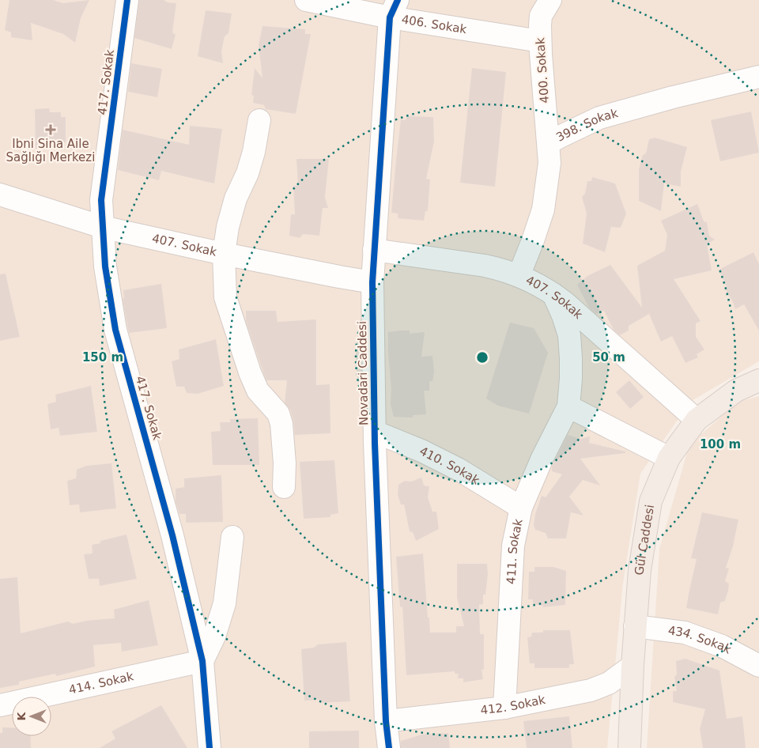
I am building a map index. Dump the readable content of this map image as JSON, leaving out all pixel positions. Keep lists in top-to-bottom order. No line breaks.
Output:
{"streets":{"main road":["Gül Caddesi"],"street":["406. Sokak","400. Sokak","417. Sokak","398. Sokak","407. Sokak","Novadari Caddesi","410. Sokak","411. Sokak","434. Sokak","414. Sokak","412. Sokak"]},"crossings":[["406. Sokak","400. Sokak"],["406. Sokak","Novadari Caddesi"],["400. Sokak","398. Sokak"],["417. Sokak","407. Sokak"],["417. Sokak","414. Sokak"],["398. Sokak","407. Sokak"],["407. Sokak","Novadari Caddesi"],["407. Sokak","Gül Caddesi"],["407. Sokak","411. Sokak"],["Novadari Caddesi","410. Sokak"],["Novadari Caddesi","412. Sokak"],["410. Sokak","411. Sokak"],["Gül Caddesi","434. Sokak"],["Gül Caddesi","412. Sokak"],["411. Sokak","412. Sokak"]],"places":{"health":["Ibni Sina Aile Sağlığı Merkezi"]},"north":"left","rings":["50 m","150 m","100 m"]}
